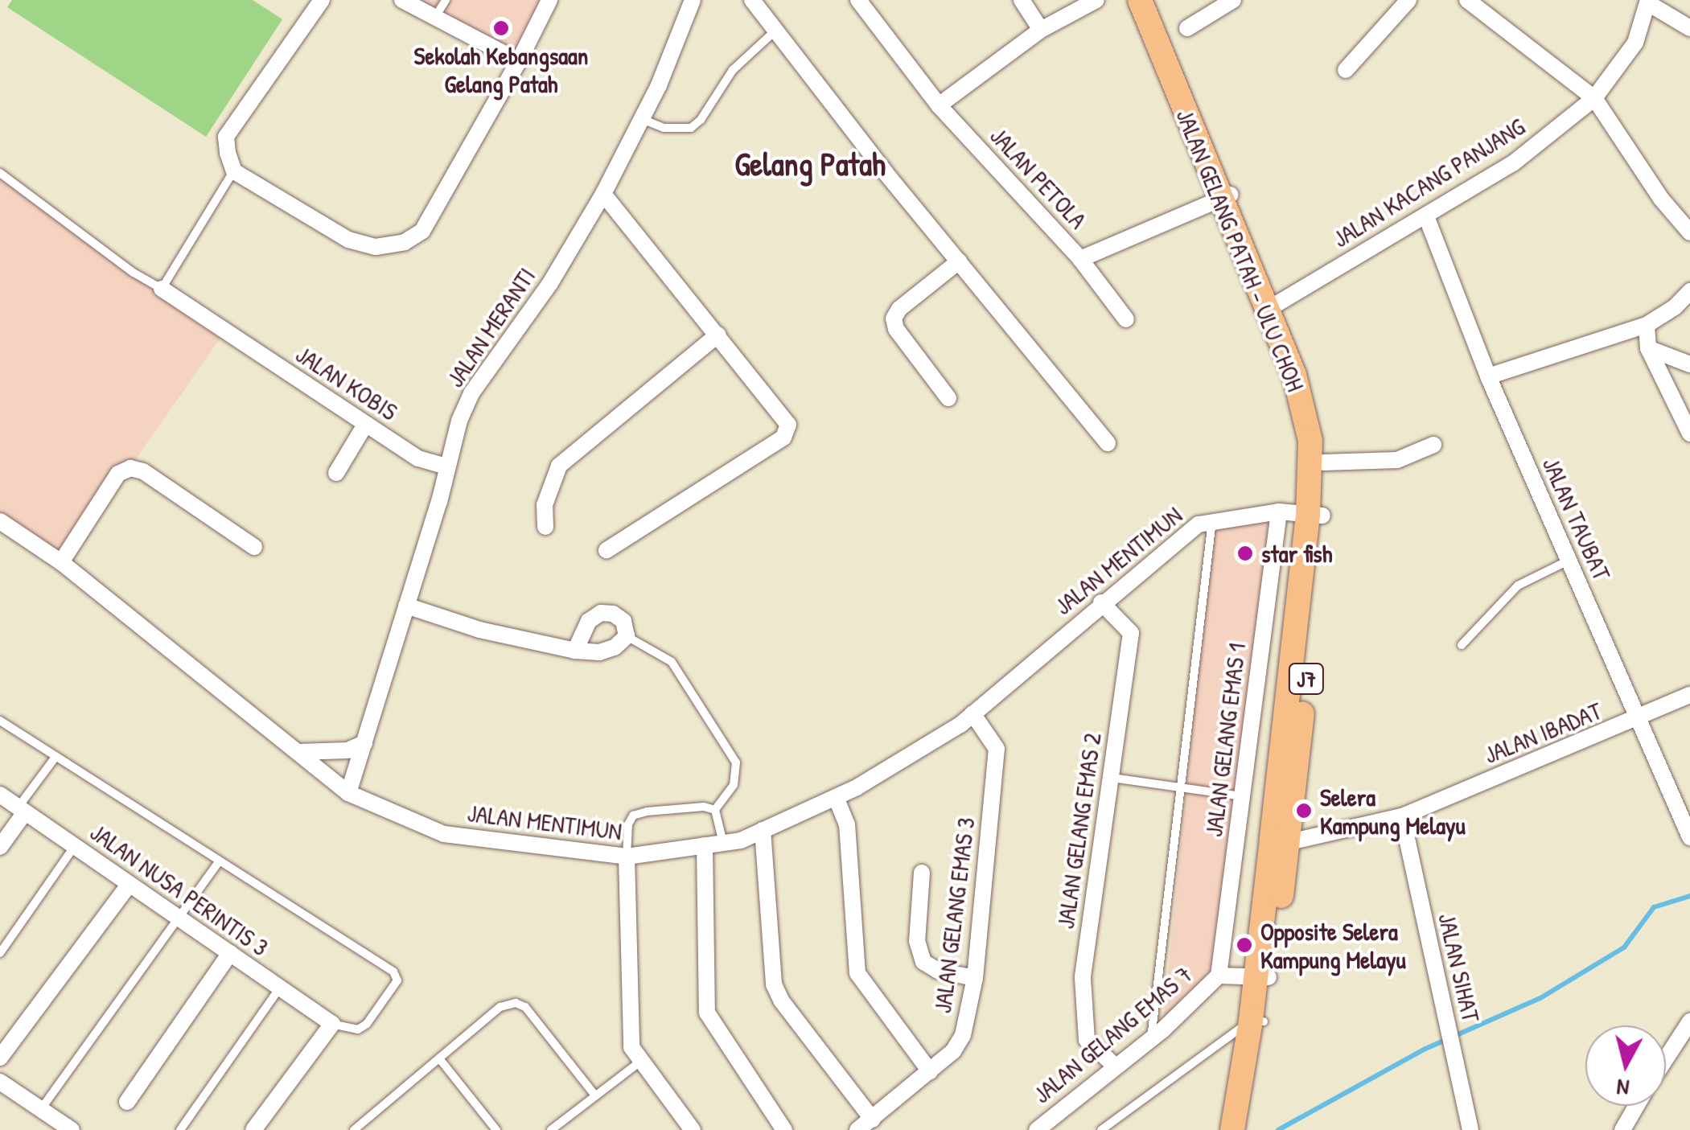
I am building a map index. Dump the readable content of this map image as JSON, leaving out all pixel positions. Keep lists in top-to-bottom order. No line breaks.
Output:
{"streets":{"main road":["JALAN GELANG PATAH - ULU CHOH","J7"],"street":["JALAN PETOLA","JALAN KACANG PANJANG","JALAN MERANTI","JALAN KOBIS","JALAN TAUBAT","JALAN MENTIMUN","JALAN IBADAT","JALAN GELANG EMAS 1","JALAN GELANG EMAS 2","JALAN NUSA PERINTIS 3","JALAN GELANG EMAS 3","JALAN SIHAT","JALAN GELANG EMAS 7"]},"crossings":[["JALAN PETOLA","JALAN GELANG PATAH - ULU CHOH"],["JALAN KACANG PANJANG","JALAN GELANG PATAH - ULU CHOH"],["JALAN KACANG PANJANG","JALAN TAUBAT"],["JALAN GELANG PATAH - ULU CHOH","JALAN MENTIMUN"],["JALAN GELANG PATAH - ULU CHOH","JALAN IBADAT"],["JALAN MERANTI","JALAN KOBIS"],["JALAN MERANTI","JALAN MENTIMUN"],["JALAN TAUBAT","JALAN IBADAT"],["JALAN MENTIMUN","JALAN GELANG EMAS 1"],["JALAN MENTIMUN","JALAN GELANG EMAS 2"],["JALAN MENTIMUN","JALAN GELANG EMAS 3"],["JALAN IBADAT","JALAN SIHAT"],["JALAN GELANG EMAS 1","JALAN GELANG EMAS 7"],["JALAN GELANG EMAS 2","JALAN GELANG EMAS 7"]],"districts":["Gelang Patah"],"places":["Sekolah Kebangsaan Gelang Patah","star fish","Selera Kampung Melayu","Opposite Selera Kampung Melayu"],"north":"bottom"}
